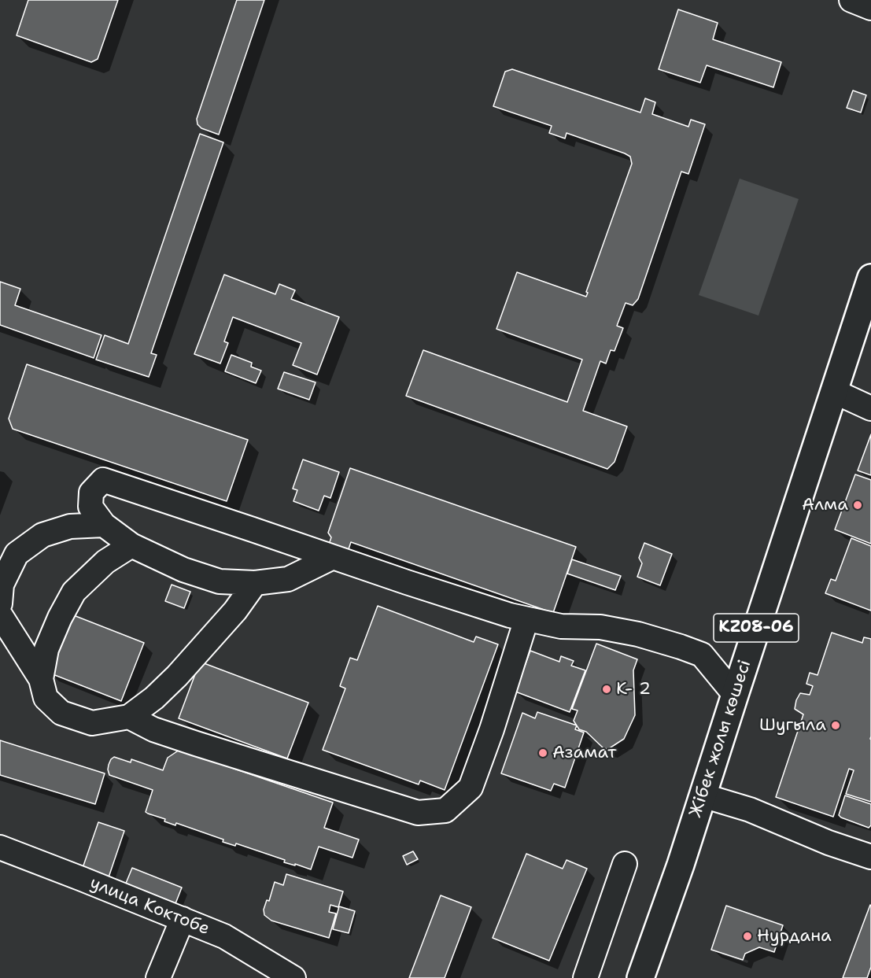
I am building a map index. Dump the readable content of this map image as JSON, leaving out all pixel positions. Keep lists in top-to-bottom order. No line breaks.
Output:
{"streets":{"highway":["KZ08-06","Жібек жолы көшесі"],"street":["улица Коктобе"]},"places":["Алма","К- 2","Шугыла","Азамат","Нурдана"]}
